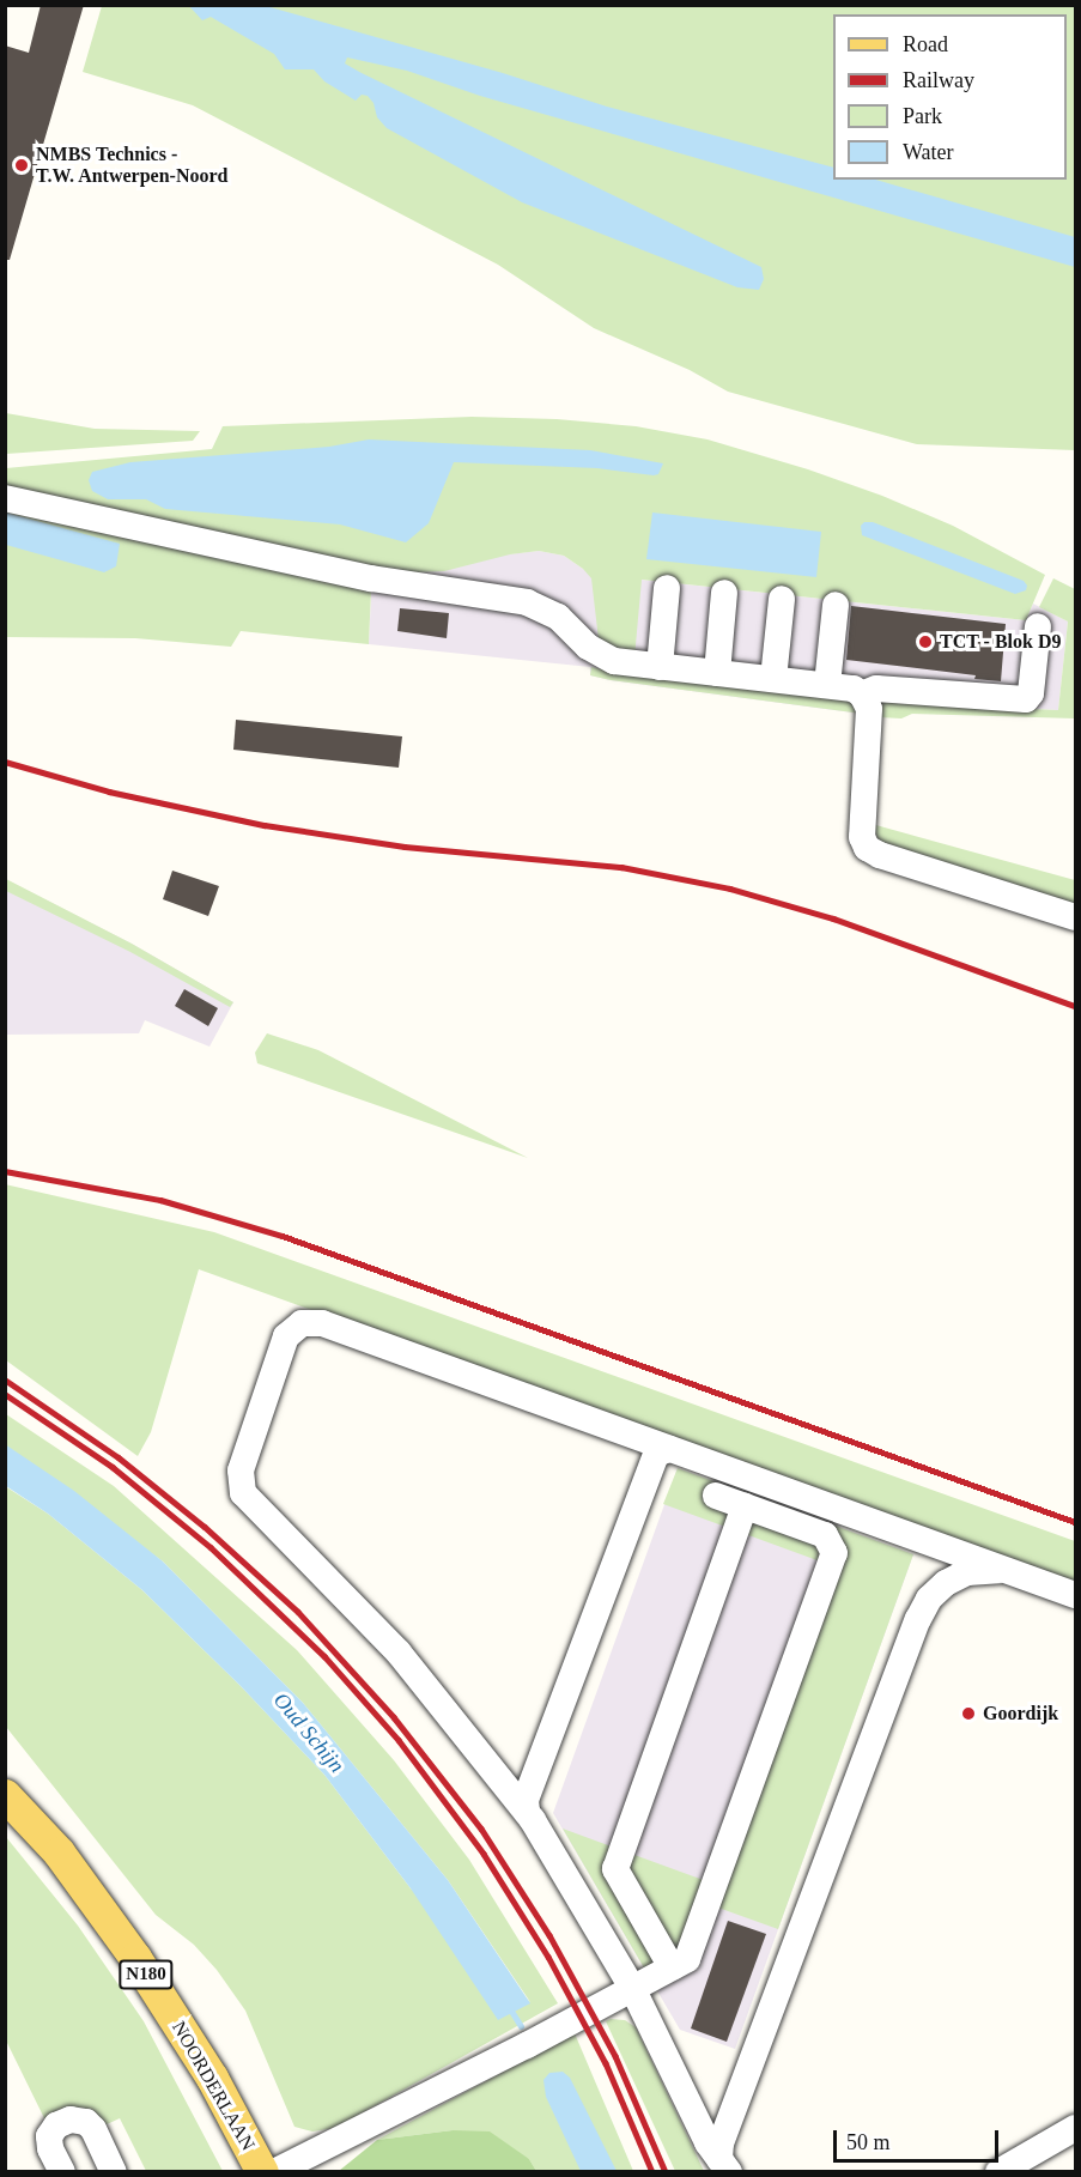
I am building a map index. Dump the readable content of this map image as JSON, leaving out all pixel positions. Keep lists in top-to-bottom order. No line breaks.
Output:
{"streets":{"main road":["N180","NOORDERLAAN"]},"water":["Oud Schijn"],"places":["NMBS Technics - T.W. Antwerpen-Noord","TCT - Blok D9","Goordijk"],"legend":["Road","Railway","Park","Water"],"scale_bar":"50 m"}
